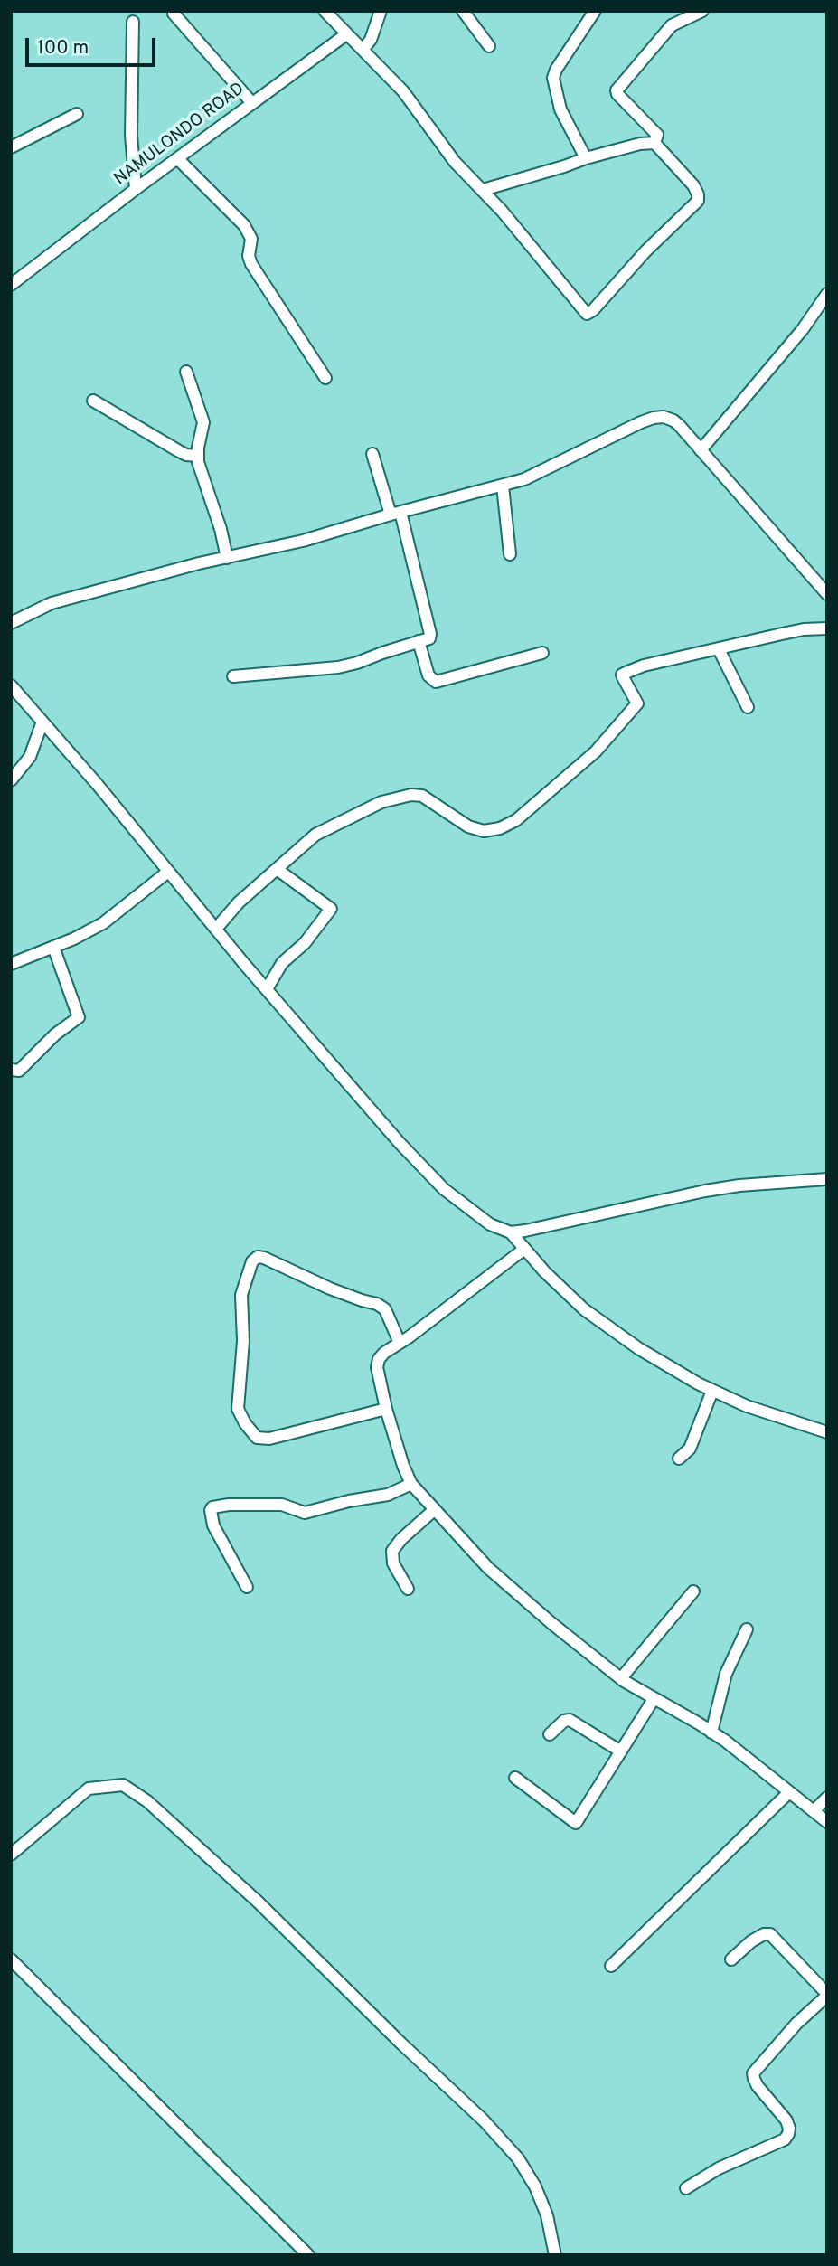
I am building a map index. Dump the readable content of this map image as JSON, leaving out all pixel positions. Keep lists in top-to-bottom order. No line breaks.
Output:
{"streets":{"street":["NAMULONDO ROAD"]},"scale_bar":"100 m"}
